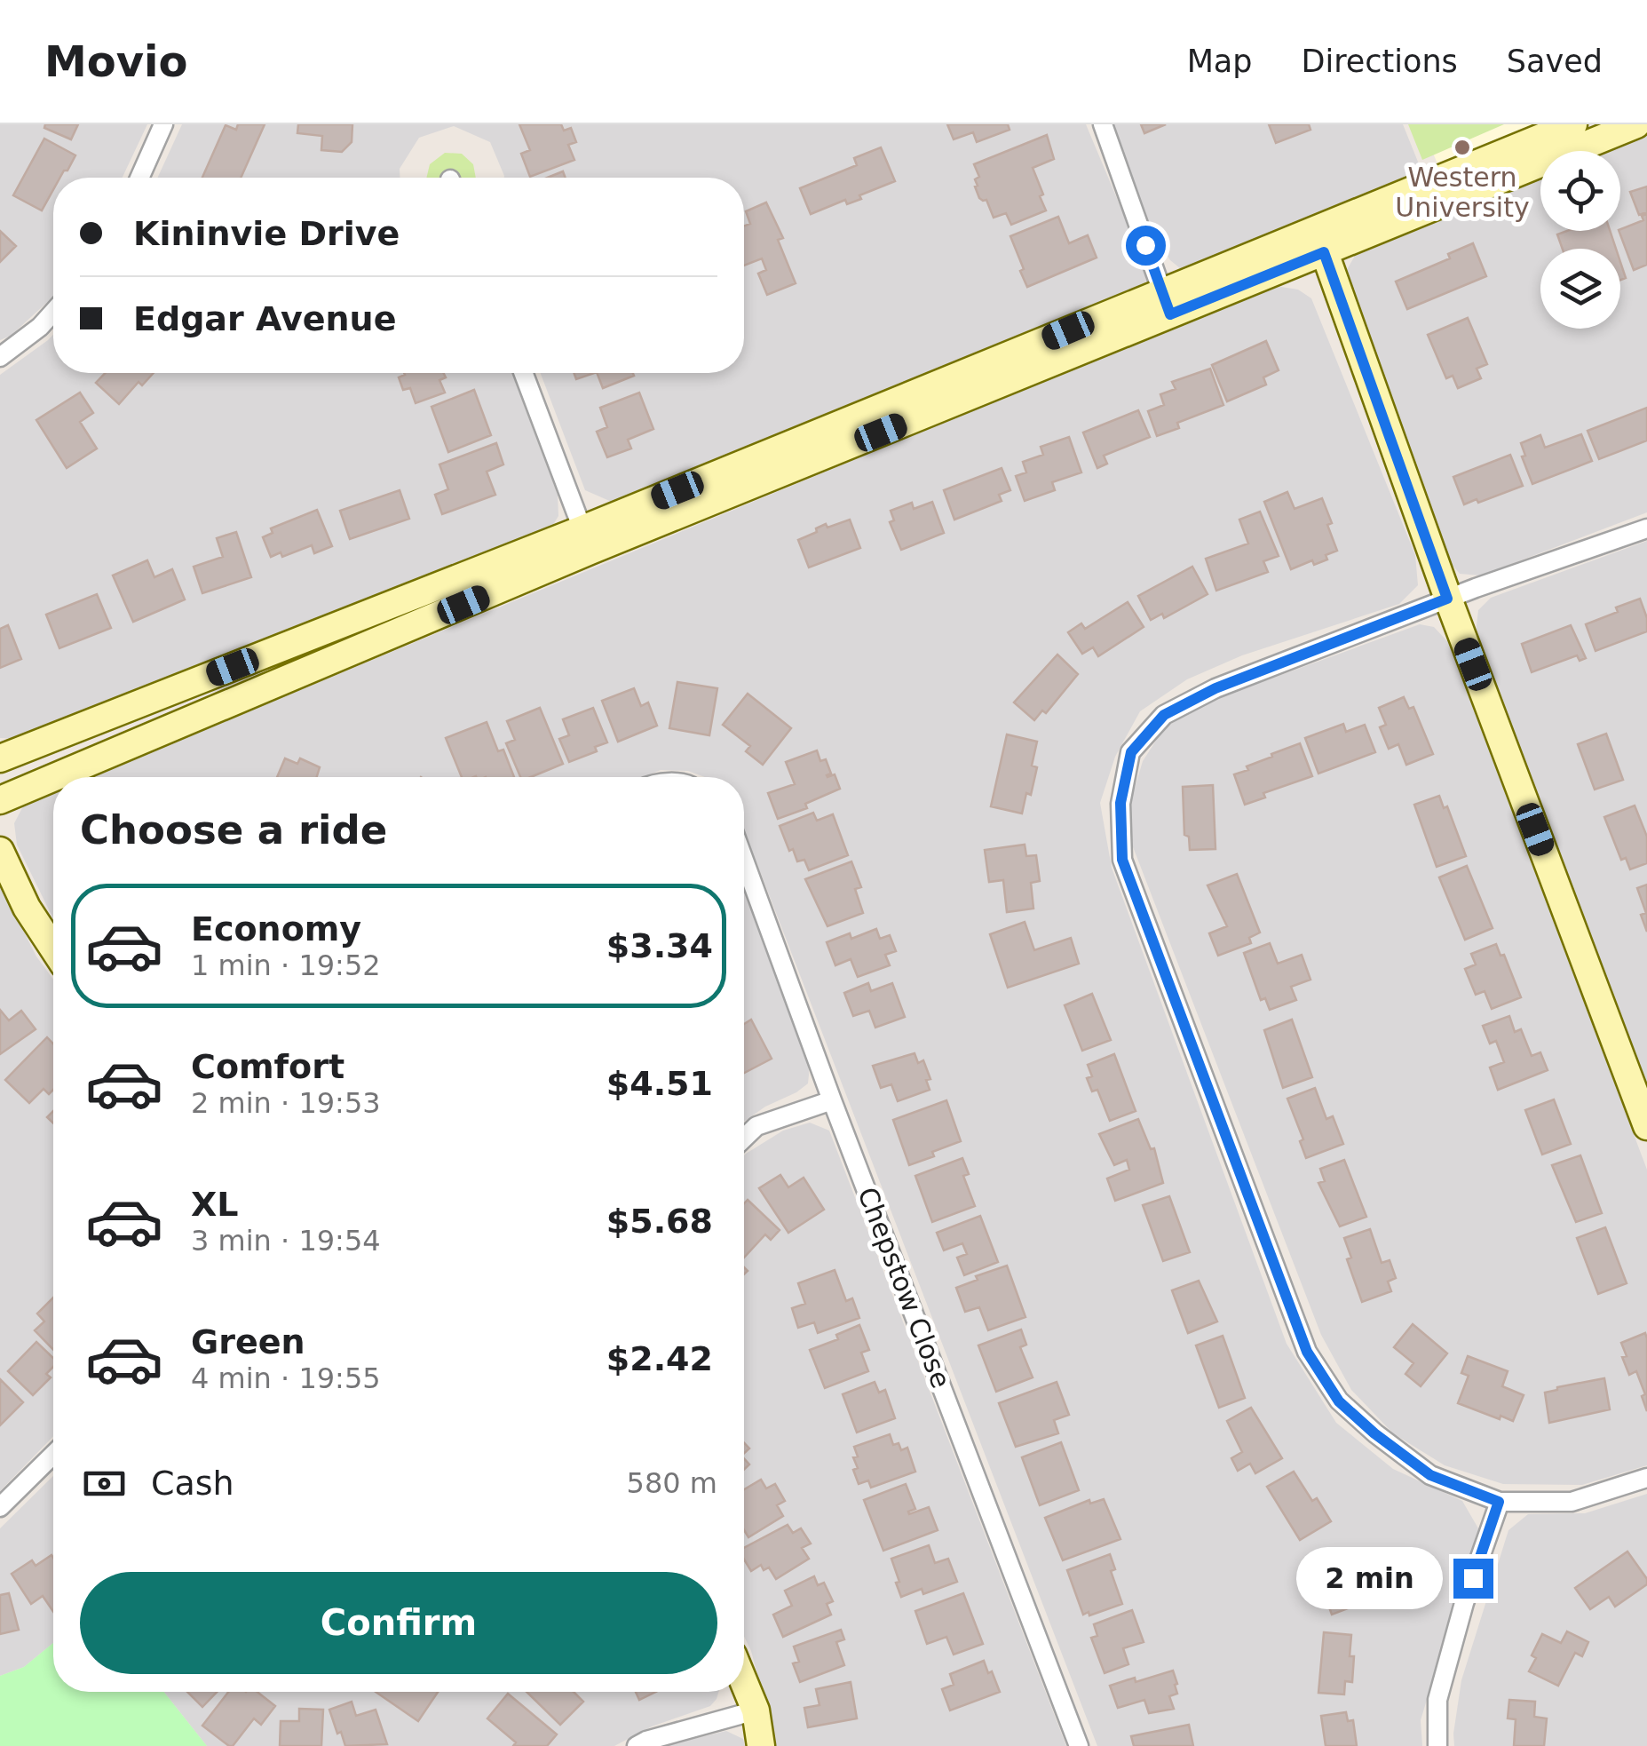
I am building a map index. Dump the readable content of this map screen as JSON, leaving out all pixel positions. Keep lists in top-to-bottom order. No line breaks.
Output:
{"streets":{"street":["Chepstow Close"]},"places":["Western University"],"page":{"header":"Movio","nav":["Map","Directions","Saved"],"banner":["Kininvie Drive","Edgar Avenue"],"heading":"Choose a ride","list":[{"name":"Economy","note":"1 min · 19:52","value":"$3.34"},{"name":"Comfort","note":"2 min · 19:53","value":"$4.51"},{"name":"XL","note":"3 min · 19:54","value":"$5.68"},{"name":"Green","note":"4 min · 19:55","value":"$2.42"}],"pay":["Cash","580 m"],"bubble":"2 min","buttons":"Confirm"}}
